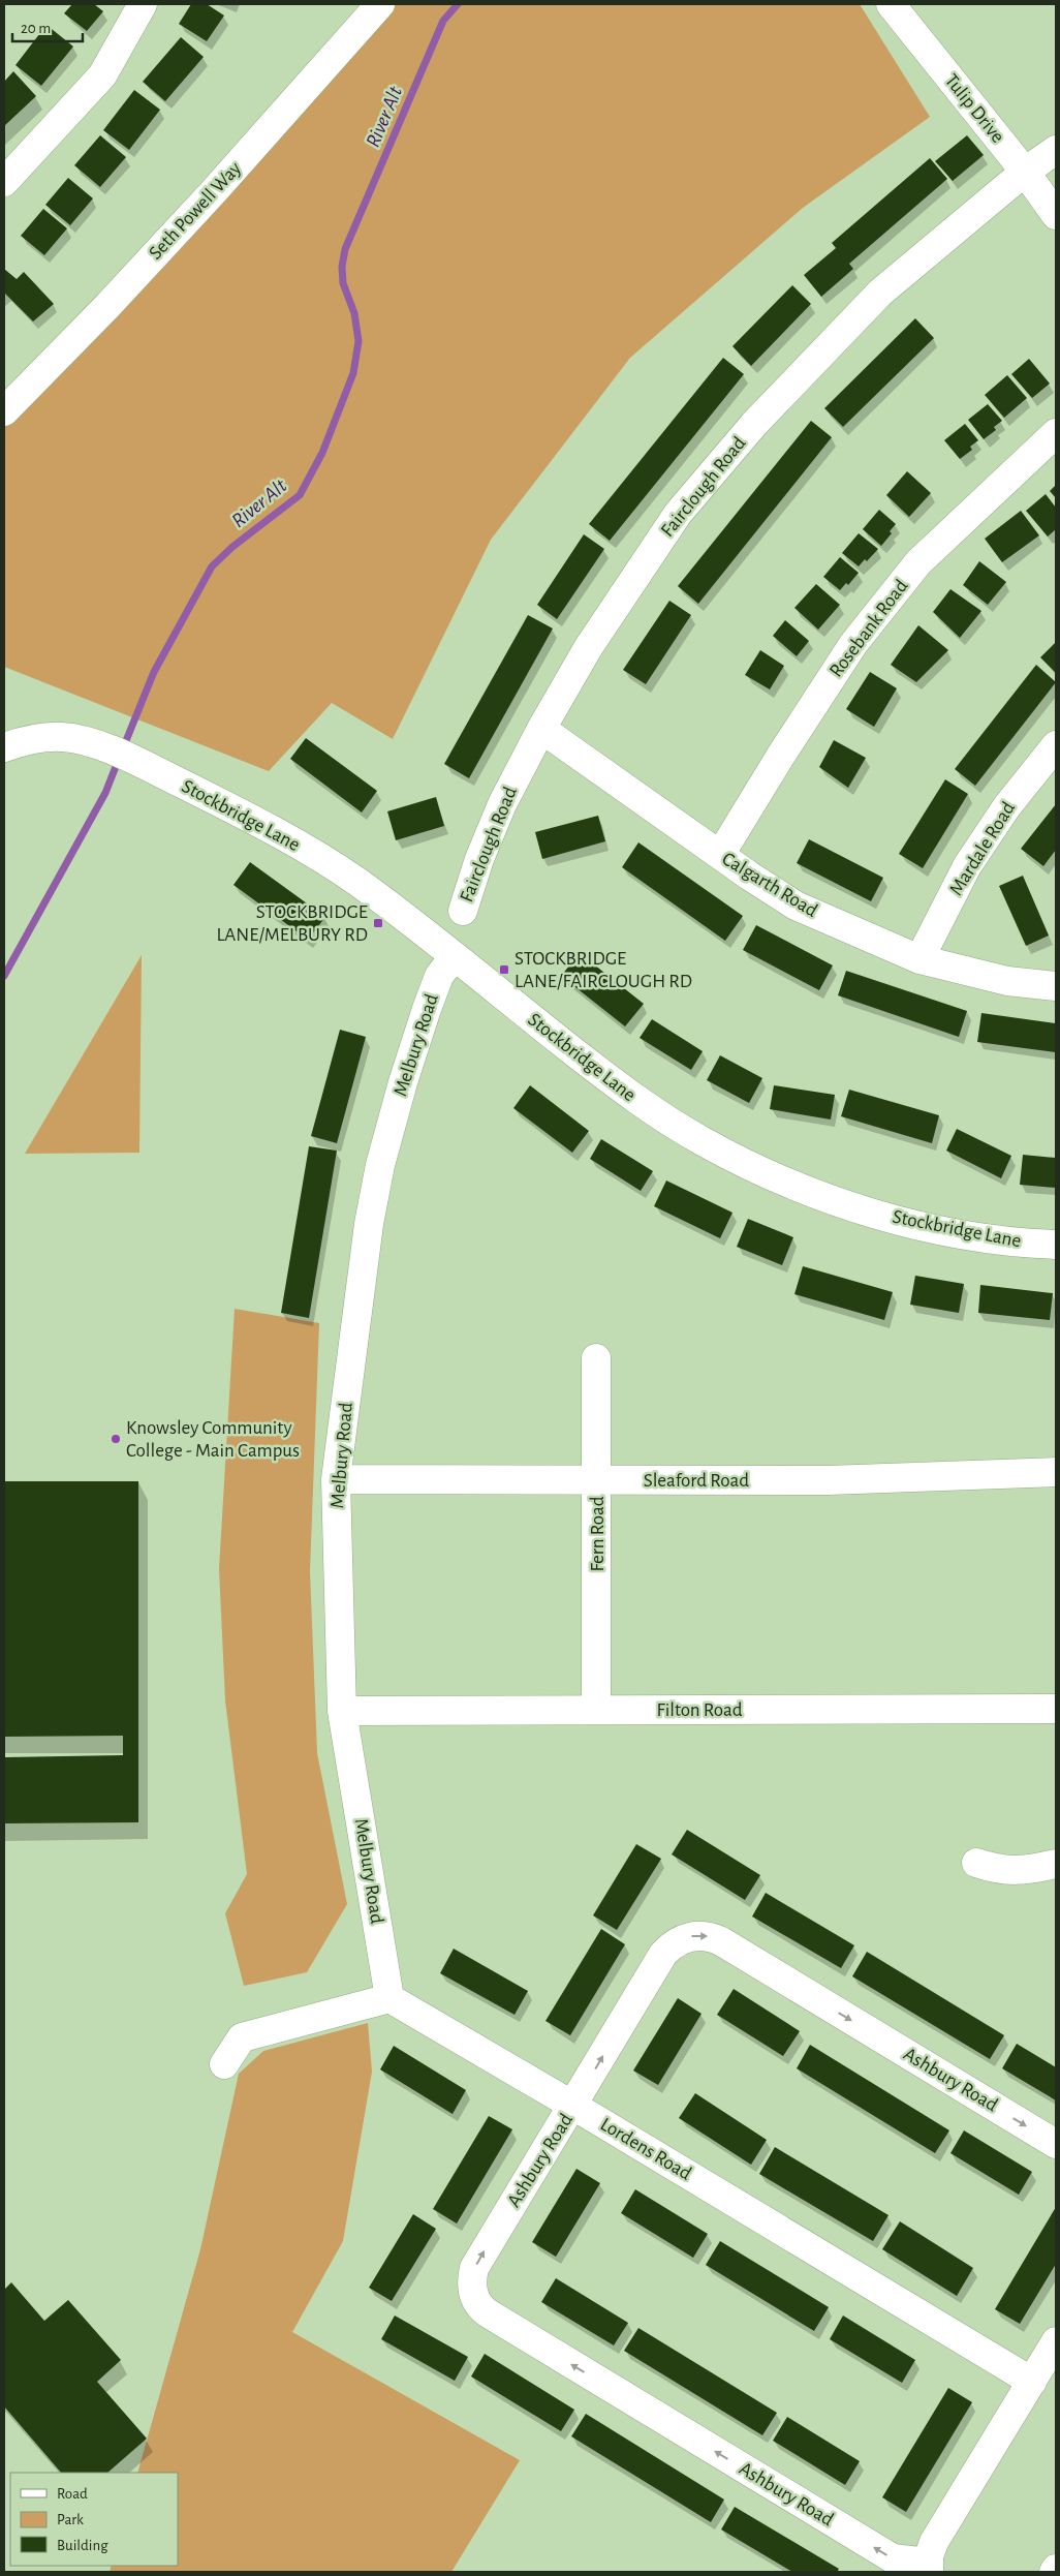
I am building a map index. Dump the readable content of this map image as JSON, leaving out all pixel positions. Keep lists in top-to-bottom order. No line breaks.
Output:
{"streets":{"street":["Tulip Drive","Seth Powell Way","Fairclough Road","Rosebank Road","Stockbridge Lane","Mardale Road","Calgarth Road","Melbury Road","Sleaford Road","Fern Road","Filton Road","Ashbury Road","Lordens Road"]},"crossings":[["Tulip Drive","Fairclough Road"],["Fairclough Road","Calgarth Road"],["Rosebank Road","Calgarth Road"],["Stockbridge Lane","Melbury Road"],["Mardale Road","Calgarth Road"],["Melbury Road","Sleaford Road"],["Melbury Road","Filton Road"],["Melbury Road","Lordens Road"],["Sleaford Road","Fern Road"],["Fern Road","Filton Road"],["Ashbury Road","Lordens Road"]],"water":["River Alt"],"places":{"transit":["STOCKBRIDGE LANE/MELBURY RD","STOCKBRIDGE LANE/FAIRCLOUGH RD"],"other":["Knowsley Community College - Main Campus"]},"legend":["Road","Park","Building"],"scale_bar":"20 m"}
